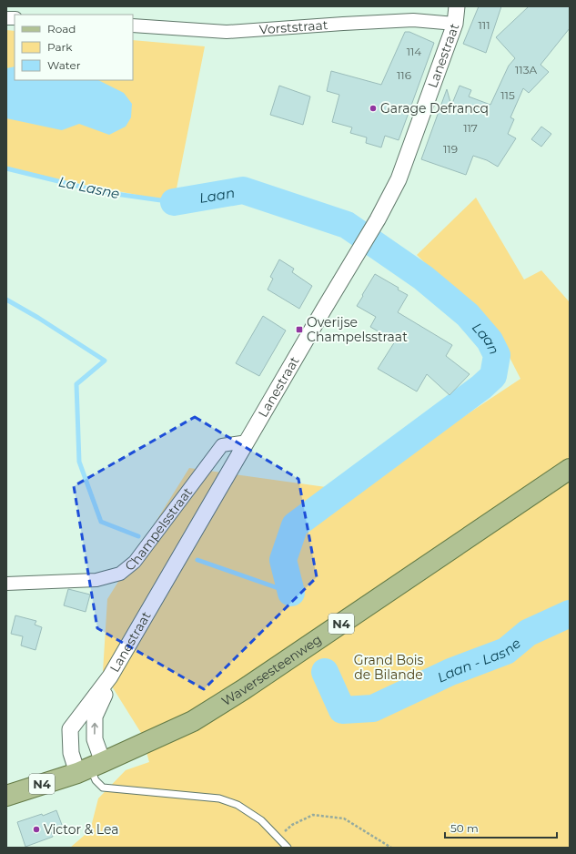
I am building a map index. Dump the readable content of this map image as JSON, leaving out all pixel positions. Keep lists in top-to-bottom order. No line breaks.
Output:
{"streets":{"main road":["N4","Waversesteenweg"],"street":["Vorststraat","Lanestraat","Champelsstraat"]},"crossings":[["Vorststraat","Lanestraat"],["Lanestraat","Champelsstraat"],["Lanestraat","Waversesteenweg"]],"water":["La Lasne","Laan","Laan - Lasne"],"parks":["Grand Bois de Bilande"],"places":{"other":["Garage Defrancq","Victor & Lea"],"transit":["Overijse Champelsstraat"]},"house_numbers":["111","114","113A","116","115","117","119"],"legend":["Road","Park","Water"],"scale_bar":"50 m"}
